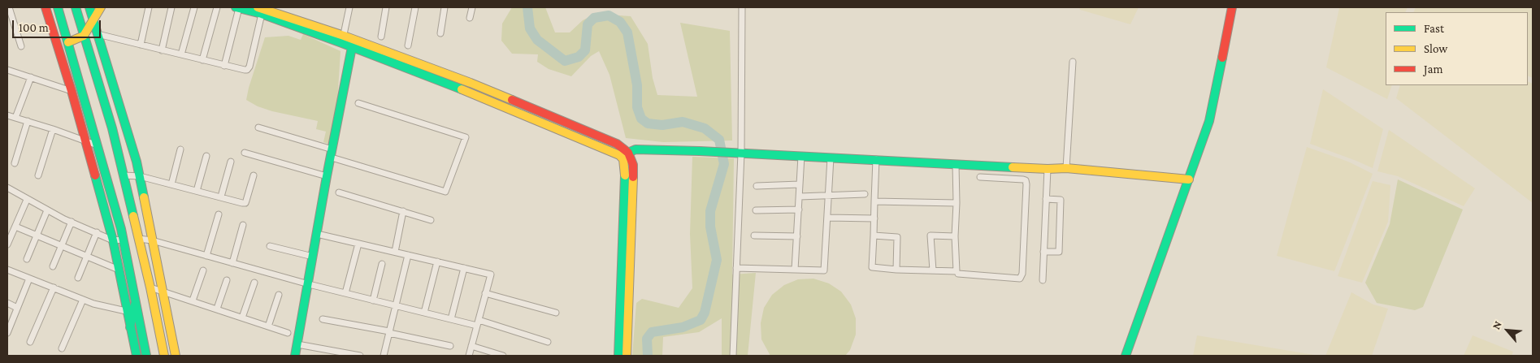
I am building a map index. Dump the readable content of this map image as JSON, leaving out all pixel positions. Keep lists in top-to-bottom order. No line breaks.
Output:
{"legend":["Fast","Slow","Jam"],"scale_bar":"100 m","north":"top left"}
